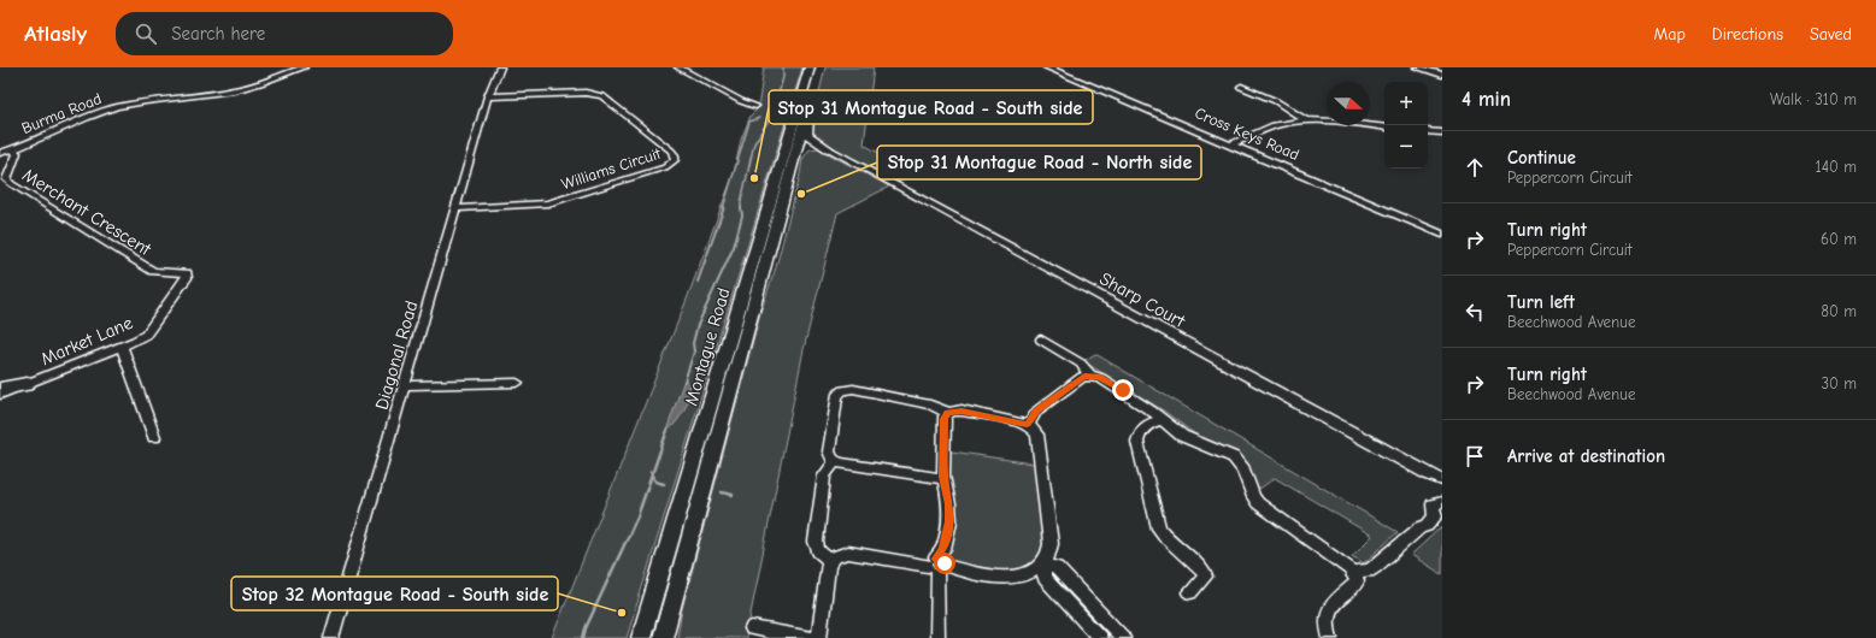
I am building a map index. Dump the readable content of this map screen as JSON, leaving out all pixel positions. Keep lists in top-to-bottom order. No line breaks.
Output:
{"streets":{"main road":["Montague Road"],"street":["Burma Road","Cross Keys Road","Williams Circuit","Merchant Crescent","Sharp Court","Market Lane","Diagonal Road"]},"crossings":[["Burma Road","Merchant Crescent"],["Williams Circuit","Diagonal Road"],["Merchant Crescent","Market Lane"]],"places":["Stop 31 Montague Road - South side","Stop 31 Montague Road - North side","Stop 32 Montague Road - South side"],"north":"right","page":{"header":"Atlasly","search":"Search here","nav":["Map","Directions","Saved"],"heading":["4 min","Walk · 310 m"],"map_buttons":["+","−"],"list":[["Continue","Peppercorn Circuit","140 m"],["Turn right","Peppercorn Circuit","60 m"],["Turn left","Beechwood Avenue","80 m"],["Turn right","Beechwood Avenue","30 m"],"Arrive at destination"]}}
